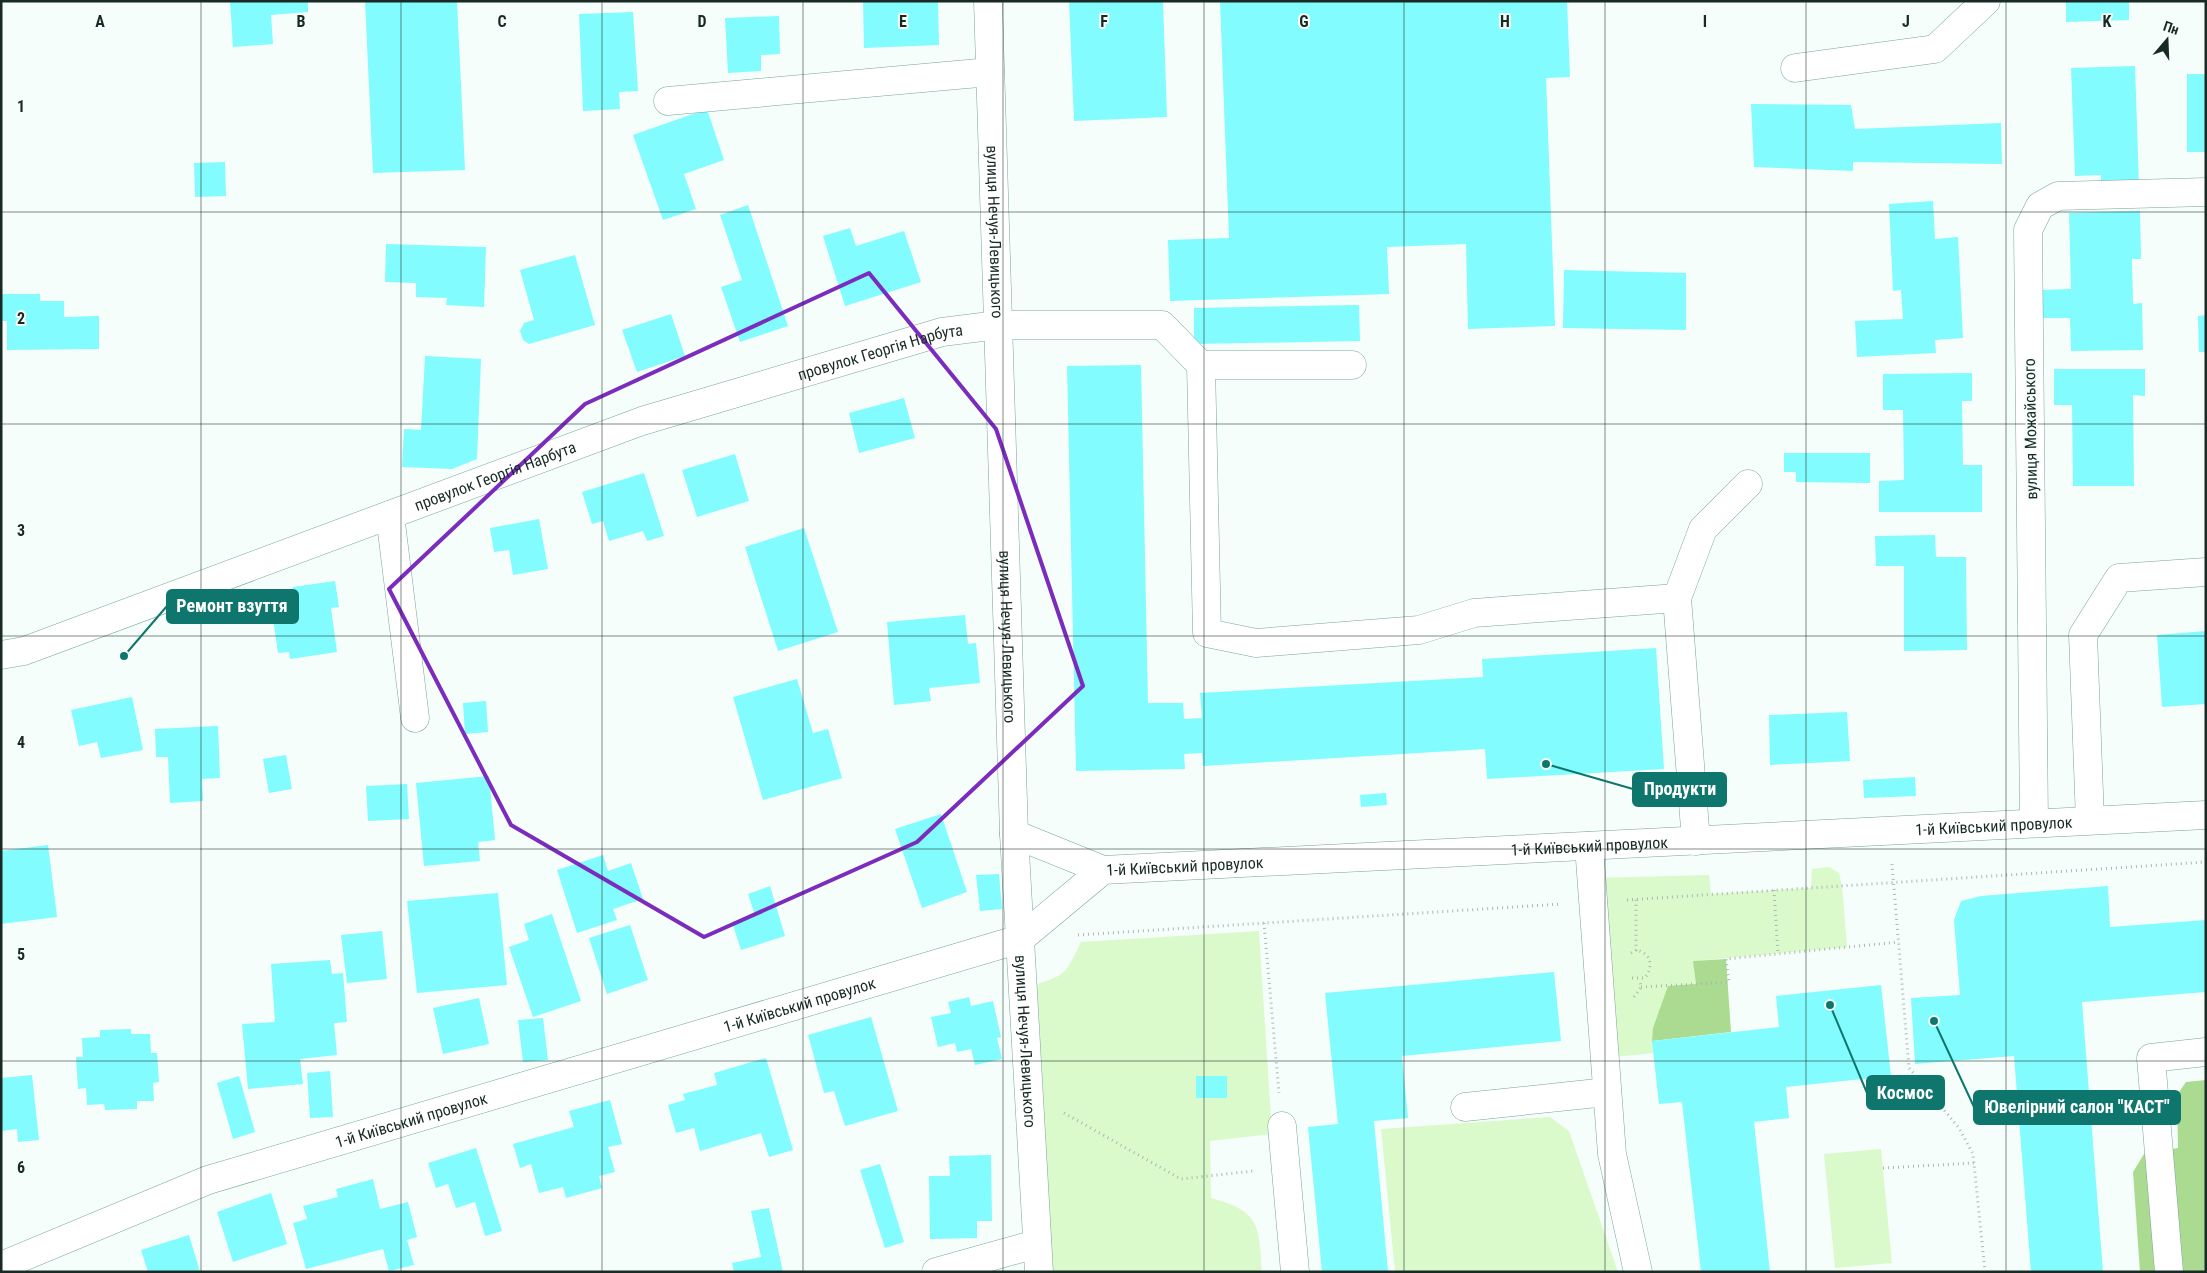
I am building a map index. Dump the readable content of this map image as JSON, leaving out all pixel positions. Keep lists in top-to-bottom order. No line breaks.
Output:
{"streets":{"street":["вулиця Нечуя-Левицького","провулок Георгія Нарбута","вулиця Можайського","1-й Київський провулок"]},"crossings":[["вулиця Нечуя-Левицького","провулок Георгія Нарбута"],["вулиця Нечуя-Левицького","1-й Київський провулок"],["вулиця Можайського","1-й Київський провулок"]],"places":["Ремонт взуття","Продукти","Космос","Ювелірний салон \"КАСТ\""],"north":"top","grid":{"columns":["A","B","C","D","E","F","G","H","I","J","K"],"rows":["1","2","3","4","5","6"]}}
